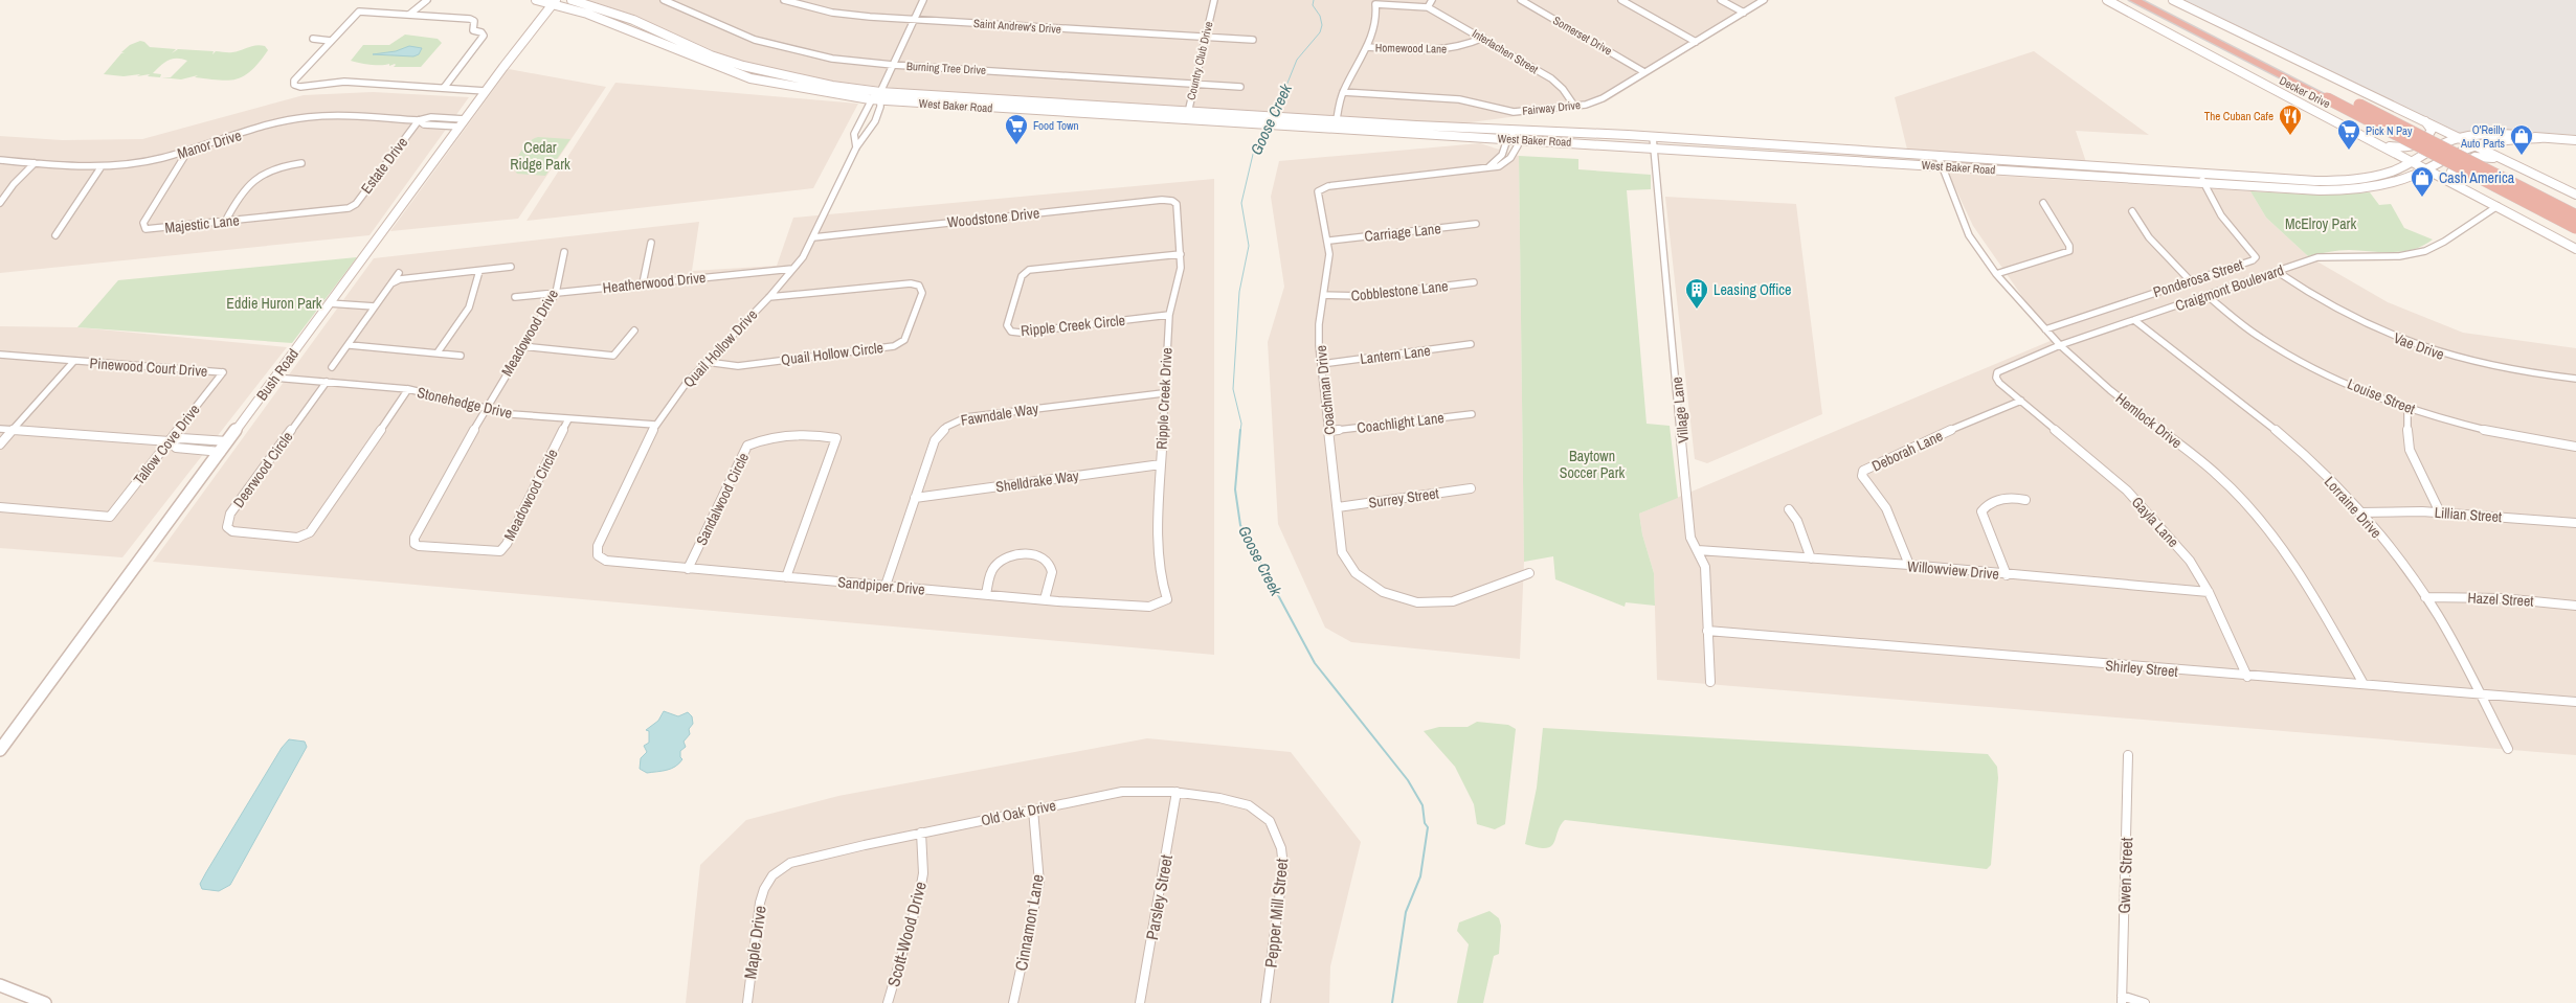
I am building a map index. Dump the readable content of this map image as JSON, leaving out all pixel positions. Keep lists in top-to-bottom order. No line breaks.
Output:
{"streets":{"highway":["Decker Drive"],"main road":["West Baker Road","Bush Road"],"street":["Saint Andrew's Drive","Somerset Drive","Homewood Lane","Interlachen Street","Country Club Drive","Burning Tree Drive","Fairway Drive","Manor Drive","Estate Drive","Woodstone Drive","Majestic Lane","Carriage Lane","Ponderosa Street","Heatherwood Drive","Craigmont Boulevard","Cobblestone Lane","Ripple Creek Circle","Meadowood Drive","Vae Drive","Quail Hollow Drive","Quail Hollow Circle","Lantern Lane","Pinewood Court Drive","Coachman Drive","Louise Street","Ripple Creek Drive","Stonehedge Drive","Village Lane","Fawndale Way","Hemlock Drive","Coachlight Lane","Tallow Cove Drive","Deborah Lane","Deerwood Circle","Shelldrake Way","Meadowood Circle","Surrey Street","Sandalwood Circle","Lorraine Drive","Lillian Street","Gayla Lane","Willowview Drive","Sandpiper Drive","Hazel Street","Shirley Street","Old Oak Drive","Gwen Street","Parsley Street","Pepper Mill Street","Cinnamon Lane","Scott-Wood Drive","Maple Drive"]},"crossings":[["Saint Andrew's Drive","Country Club Drive"],["Saint Andrew's Drive","Quail Hollow Drive"],["Somerset Drive","Fairway Drive"],["Homewood Lane","Interlachen Street"],["Interlachen Street","Fairway Drive"],["Country Club Drive","Burning Tree Drive"],["Country Club Drive","West Baker Road"],["Burning Tree Drive","Quail Hollow Drive"],["Decker Drive","West Baker Road"],["Decker Drive","Craigmont Boulevard"],["West Baker Road","Ponderosa Street"],["West Baker Road","Quail Hollow Drive"],["West Baker Road","Bush Road"],["West Baker Road","Coachman Drive"],["West Baker Road","Village Lane"],["West Baker Road","Hemlock Drive"],["Manor Drive","Estate Drive"],["Manor Drive","Majestic Lane"],["Manor Drive","Bush Road"],["Estate Drive","Majestic Lane"],["Woodstone Drive","Quail Hollow Drive"],["Woodstone Drive","Ripple Creek Drive"],["Carriage Lane","Coachman Drive"],["Ponderosa Street","Hemlock Drive"],["Heatherwood Drive","Meadowood Drive"],["Heatherwood Drive","Quail Hollow Drive"],["Craigmont Boulevard","Vae Drive"],["Craigmont Boulevard","Louise Street"],["Craigmont Boulevard","Hemlock Drive"],["Craigmont Boulevard","Deborah Lane"],["Craigmont Boulevard","Lorraine Drive"],["Craigmont Boulevard","Gayla Lane"],["Cobblestone Lane","Coachman Drive"],["Ripple Creek Circle","Ripple Creek Drive"],["Meadowood Drive","Stonehedge Drive"],["Meadowood Drive","Meadowood Circle"],["Quail Hollow Drive","Quail Hollow Circle"],["Quail Hollow Drive","Stonehedge Drive"],["Quail Hollow Drive","Sandpiper Drive"],["Lantern Lane","Coachman Drive"],["Pinewood Court Drive","Tallow Cove Drive"],["Bush Road","Stonehedge Drive"],["Coachman Drive","Coachlight Lane"],["Coachman Drive","Surrey Street"],["Ripple Creek Drive","Fawndale Way"],["Ripple Creek Drive","Shelldrake Way"],["Ripple Creek Drive","Sandpiper Drive"],["Stonehedge Drive","Deerwood Circle"],["Stonehedge Drive","Meadowood Circle"],["Village Lane","Willowview Drive"],["Village Lane","Shirley Street"],["Fawndale Way","Shelldrake Way"],["Fawndale Way","Sandpiper Drive"],["Hemlock Drive","Shirley Street"],["Deborah Lane","Gayla Lane"],["Deborah Lane","Willowview Drive"],["Sandalwood Circle","Sandpiper Drive"],["Lorraine Drive","Lillian Street"],["Lorraine Drive","Hazel Street"],["Lorraine Drive","Shirley Street"],["Gayla Lane","Willowview Drive"],["Gayla Lane","Shirley Street"],["Old Oak Drive","Parsley Street"],["Old Oak Drive","Pepper Mill Street"],["Old Oak Drive","Cinnamon Lane"],["Old Oak Drive","Scott-Wood Drive"],["Old Oak Drive","Maple Drive"]],"water":["Goose Creek"],"parks":["Cedar Ridge Park","McElroy Park","Eddie Huron Park","Baytown Soccer Park"],"places":{"restaurant":["The Cuban Cafe"],"supermarket":["Food Town","Pick N Pay"],"shop":["O'Reilly Auto Parts","Cash America"],"building":["Leasing Office"]}}
